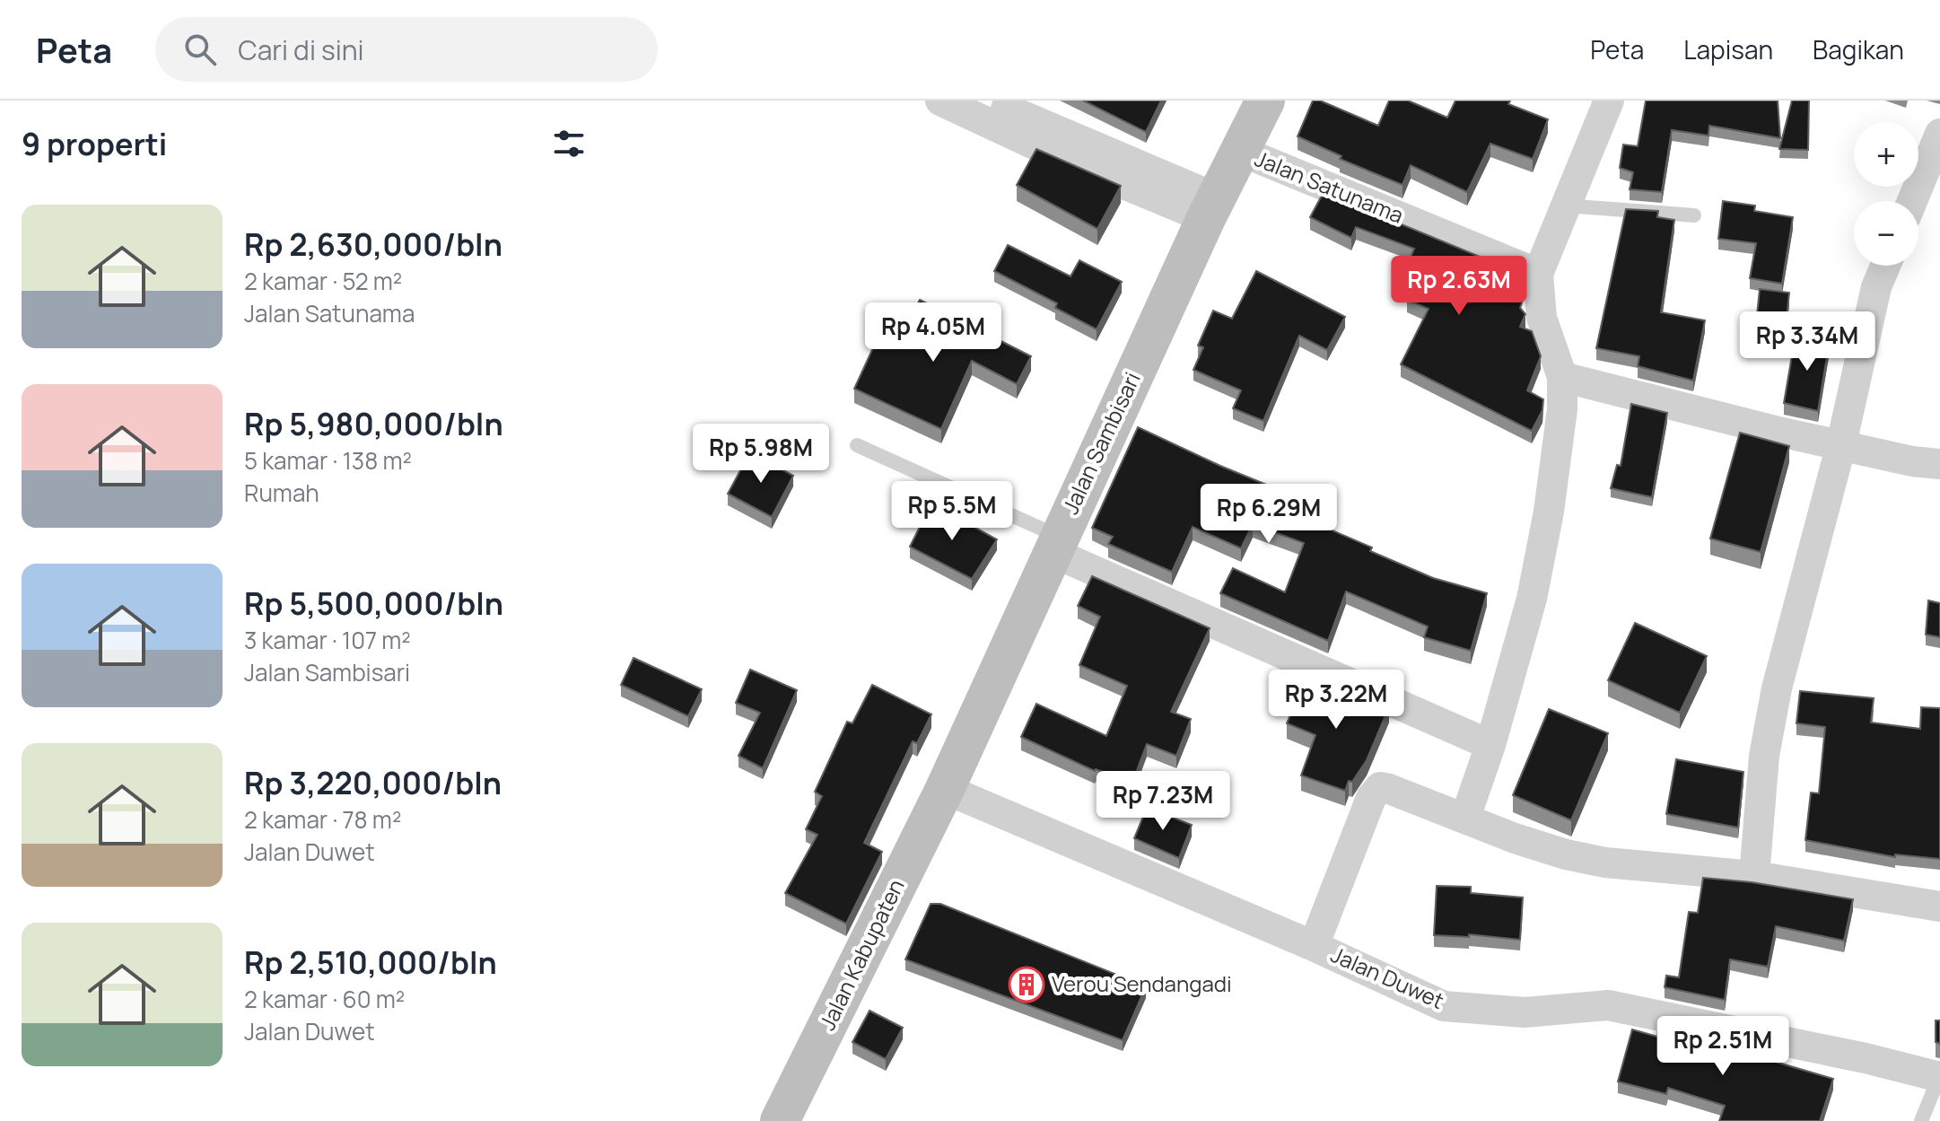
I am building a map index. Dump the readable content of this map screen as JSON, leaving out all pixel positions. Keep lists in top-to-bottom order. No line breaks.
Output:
{"streets":{"main road":["Jalan Sambisari","Jalan Kabupaten"],"street":["Jalan Satunama","Jalan Duwet"]},"crossings":[["Jalan Satunama","Jalan Sambisari"],["Jalan Sambisari","Jalan Kabupaten"],["Jalan Sambisari","Jalan Duwet"],["Jalan Kabupaten","Jalan Duwet"]],"places":{"building":["Verou Sendangadi"]},"page":{"header":"Peta","search":"Cari di sini","nav":["Peta","Lapisan","Bagikan"],"heading":"9 properti","map_buttons":["+","−"],"list":[{"name":"Rp 2,630,000/bln","note":"2 kamar · 52 m² · Jalan Satunama"},{"name":"Rp 5,980,000/bln","note":"5 kamar · 138 m² · Rumah"},{"name":"Rp 5,500,000/bln","note":"3 kamar · 107 m² · Jalan Sambisari"},{"name":"Rp 3,220,000/bln","note":"2 kamar · 78 m² · Jalan Duwet"},{"name":"Rp 2,510,000/bln","note":"2 kamar · 60 m² · Jalan Duwet"}],"price":["Rp 2.63M","Rp 4.05M","Rp 3.34M","Rp 5.98M","Rp 5.5M","Rp 6.29M","Rp 3.22M","Rp 7.23M","Rp 2.51M"]}}
